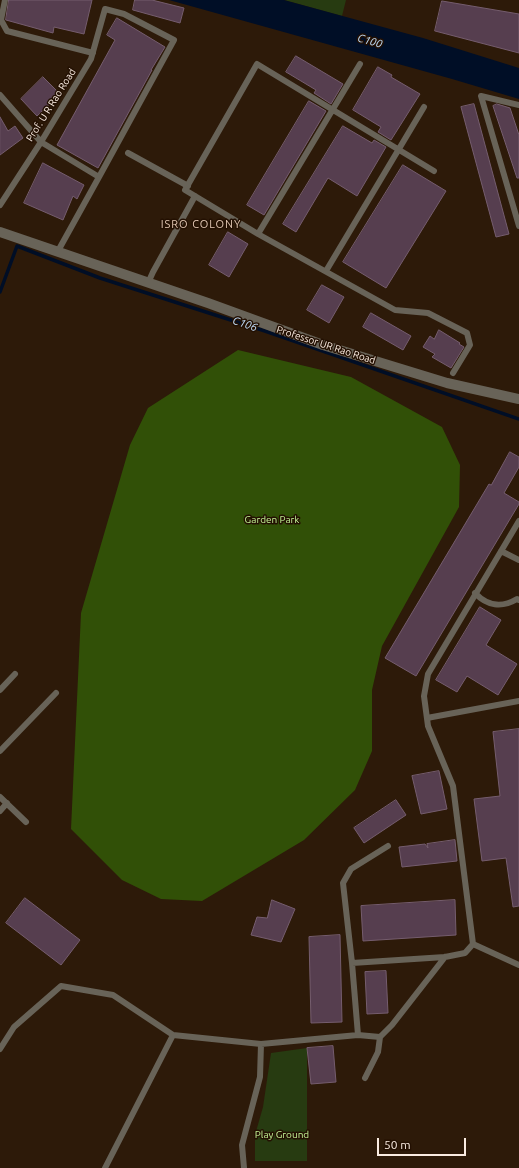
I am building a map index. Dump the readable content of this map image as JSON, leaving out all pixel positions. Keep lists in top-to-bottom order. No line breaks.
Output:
{"streets":{"street":["Professor UR Rao Road"],"lane":["Prof. U R Rao Road"]},"districts":["ISRO COLONY"],"water":["C100","C106"],"parks":["Garden Park","Play Ground"],"scale_bar":"50 m"}
